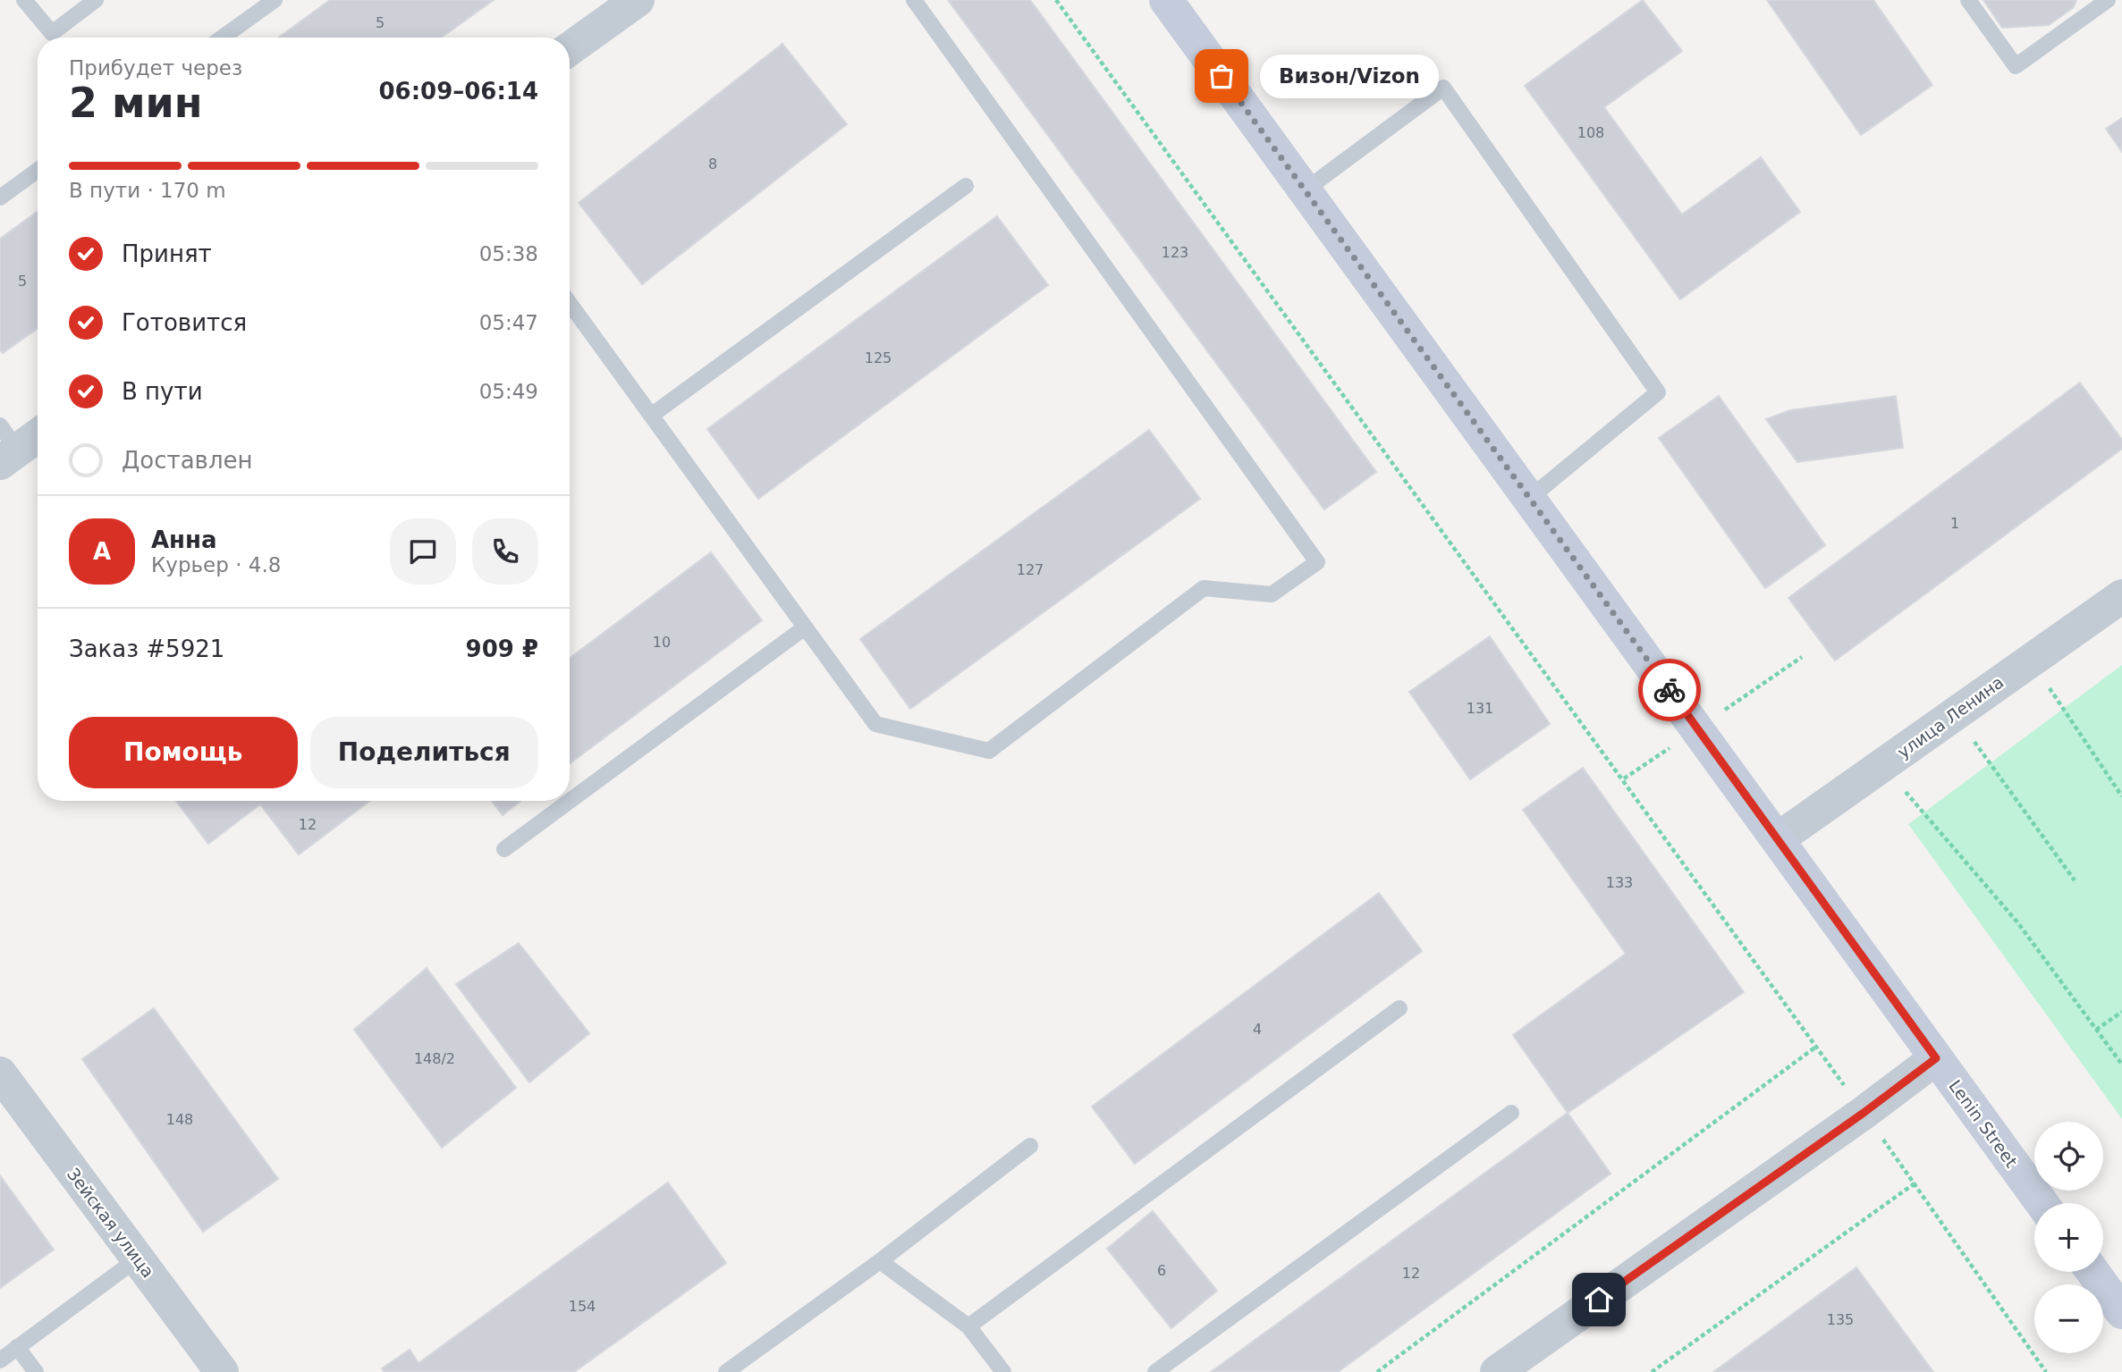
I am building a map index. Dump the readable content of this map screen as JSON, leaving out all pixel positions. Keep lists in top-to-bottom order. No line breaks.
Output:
{"streets":{"main road":["Lenin Street"],"street":["улица Ленина","Зейская улица"]},"crossings":[["улица Ленина","Lenin Street"]],"places":["Визон/Vizon"],"house_numbers":["5","108","8","123","5","125","1","127","10","131","12","133","4","148/2","148","6","12","154","135"],"page":{"heading":["2 мин","Прибудет через","06:09–06:14"],"panel":["Анна","Курьер · 4.8","Заказ #5921","909 ₽"],"bubble":"Визон/Vizon","bar":"В пути · 170 m","list":[["Принят","05:38"],["Готовится","05:47"],["В пути","05:49"],"Доставлен"],"round":"А","buttons":["Помощь","Поделиться"],"map_buttons":["+","−"]}}
